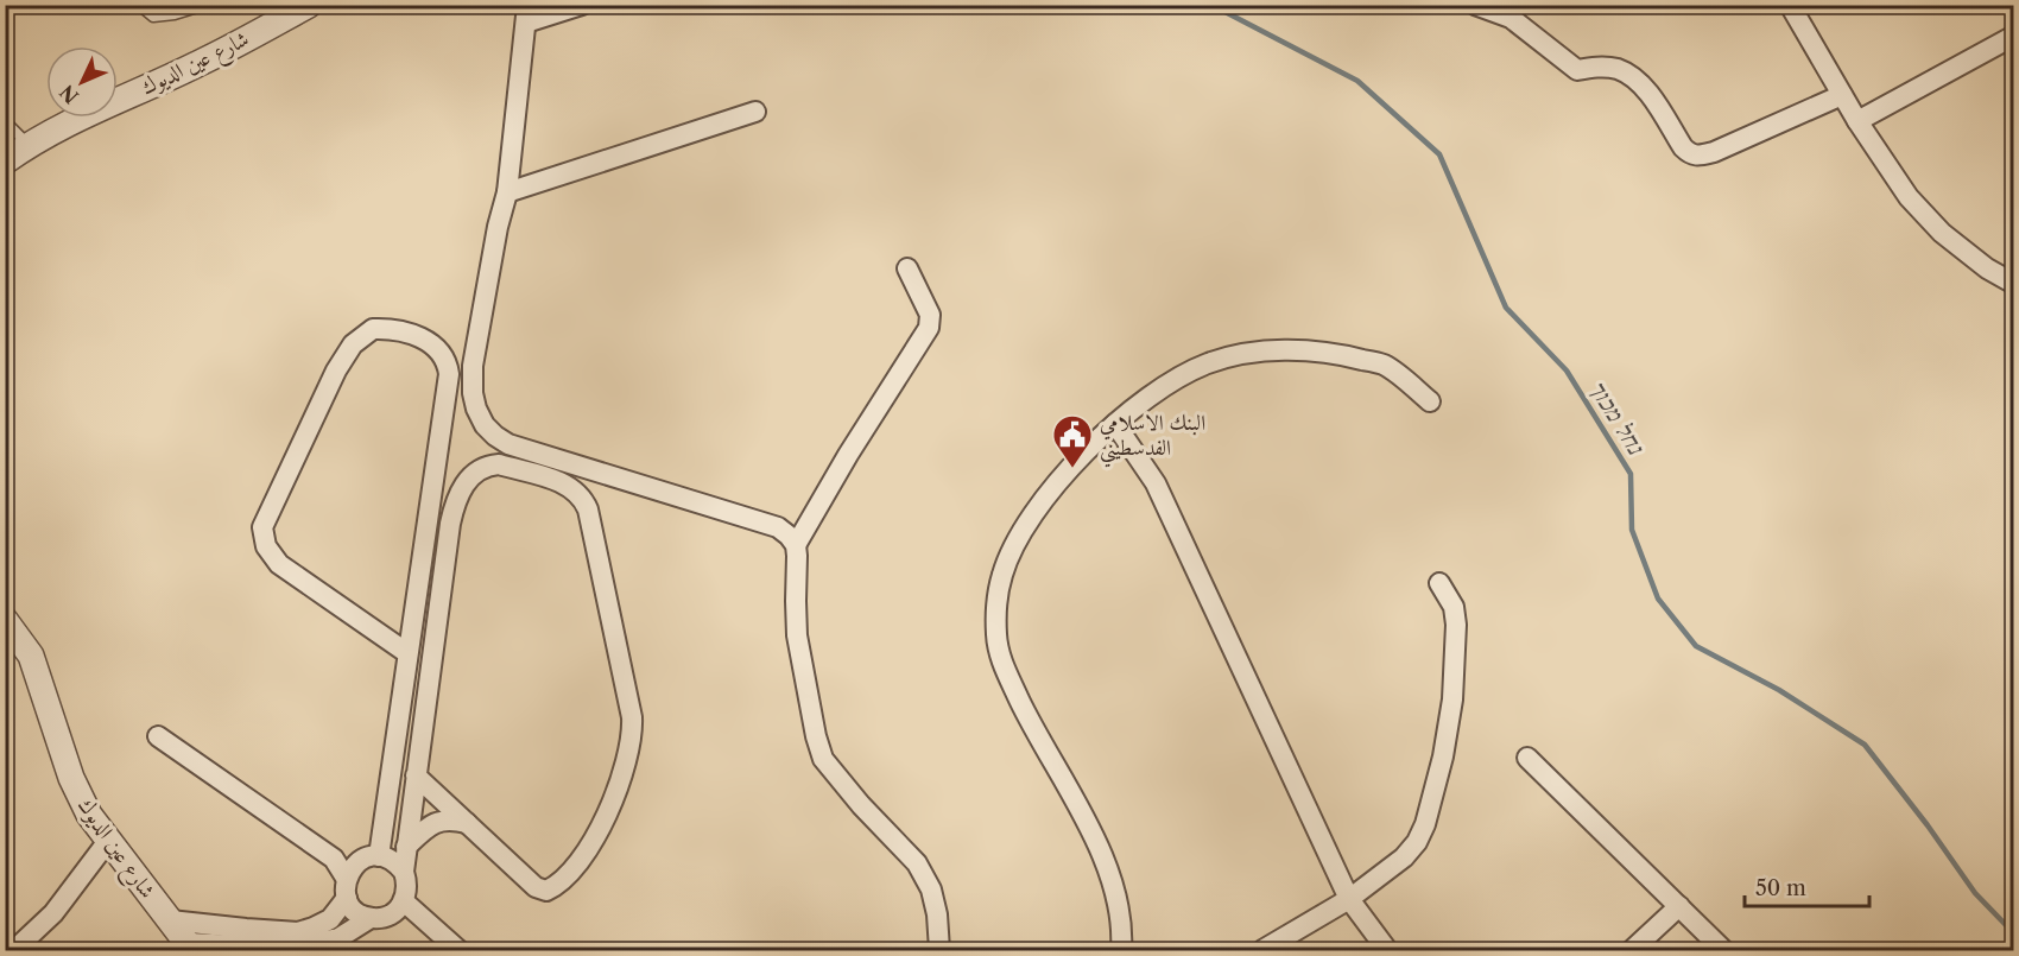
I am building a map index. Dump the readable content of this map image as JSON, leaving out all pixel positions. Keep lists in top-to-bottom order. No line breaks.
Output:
{"streets":{"street":["شارع عين الديوك"]},"water":["נחל מכוך"],"places":{"public building":["البنك الاسلامي الفدسطيني"]},"scale_bar":"50 m","north":"bottom left"}
